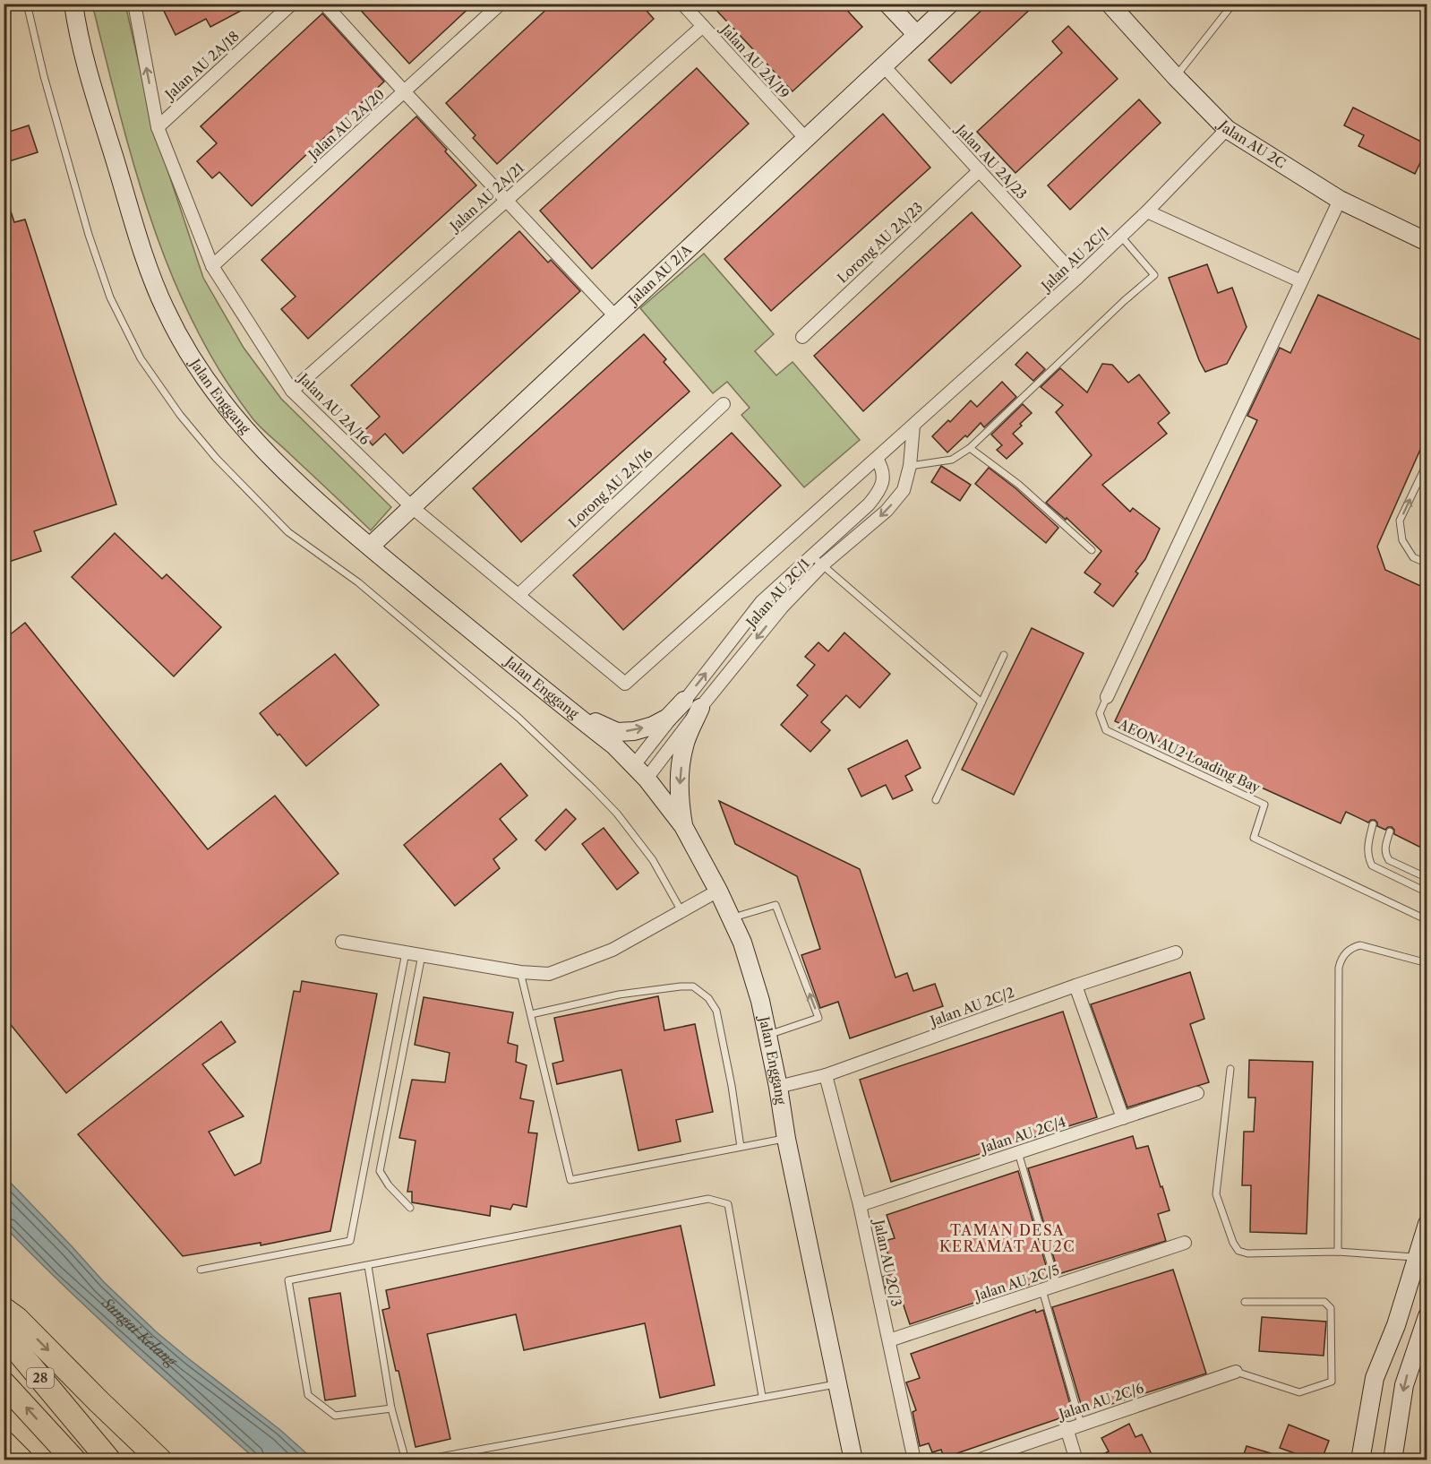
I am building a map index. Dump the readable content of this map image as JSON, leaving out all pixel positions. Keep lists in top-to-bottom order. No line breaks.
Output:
{"streets":{"highway":["28"],"main road":["Jalan AU 2C","Jalan AU 2/A","Jalan Enggang"],"street":["Jalan AU 2A/19","Jalan AU 2A/18","Jalan AU 2A/20","Jalan AU 2A/23","Jalan AU 2A/21","Lorong AU 2A/23","Jalan AU 2C/1","Jalan AU 2A/16","Lorong AU 2A/16","Jalan AU 2C/2","Jalan AU 2C/4","Jalan AU 2C/3","Jalan AU 2C/5","Jalan AU 2C/6"],"lane":["AEON AU2 Loading Bay"]},"crossings":[["Jalan AU 2A/19","Jalan AU 2A/21"],["Jalan AU 2A/19","Jalan AU 2/A"],["Jalan AU 2A/18","Jalan AU 2A/16"],["Jalan AU 2A/20","Jalan AU 2A/16"],["Jalan AU 2C","Jalan AU 2C/1"],["Jalan AU 2A/23","Lorong AU 2A/23"],["Jalan AU 2A/23","Jalan AU 2C/1"],["Jalan AU 2A/23","Jalan AU 2/A"],["Jalan AU 2A/21","Jalan AU 2A/16"],["Jalan AU 2C/1","Jalan Enggang"],["Jalan AU 2C/1","Jalan AU 2A/16"],["Jalan AU 2/A","Jalan Enggang"],["Jalan AU 2/A","Jalan AU 2A/16"],["Jalan Enggang","Jalan AU 2C/2"],["Jalan AU 2A/16","Lorong AU 2A/16"],["Jalan AU 2C/2","Jalan AU 2C/3"],["Jalan AU 2C/4","Jalan AU 2C/3"],["Jalan AU 2C/3","Jalan AU 2C/5"]],"districts":["TAMAN DESA KERAMAT AU2C"],"water":["Sungai Kelang"]}
